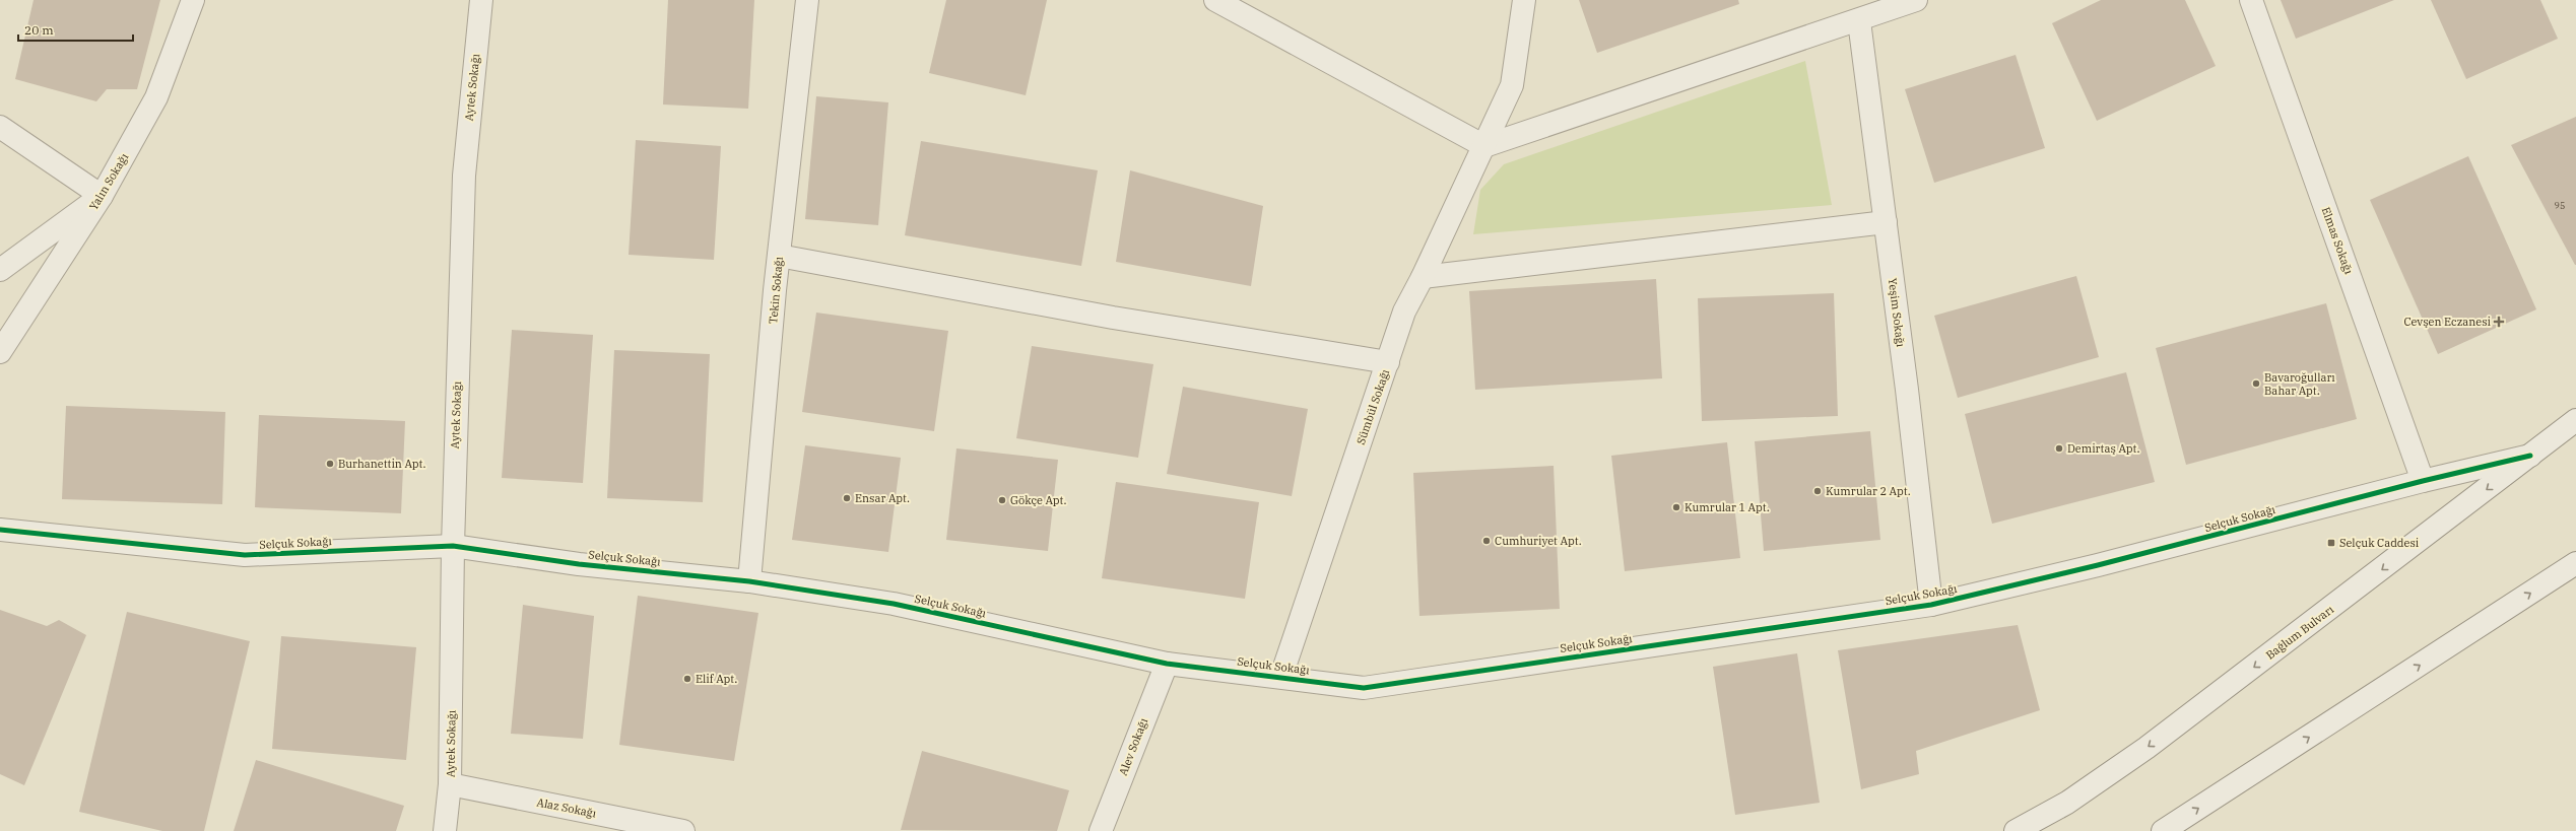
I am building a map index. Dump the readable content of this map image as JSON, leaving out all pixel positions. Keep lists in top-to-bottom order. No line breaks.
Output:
{"streets":{"street":["Aytek Sokağı","Yalın Sokağı","Elmas Sokağı","Tekin Sokağı","Yeşim Sokağı","Sümbül Sokağı","Selçuk Sokağı","Bağlum Bulvarı","Alev Sokağı","Alaz Sokağı"]},"crossings":[["Aytek Sokağı","Selçuk Sokağı"],["Aytek Sokağı","Alaz Sokağı"],["Elmas Sokağı","Selçuk Sokağı"],["Tekin Sokağı","Selçuk Sokağı"],["Yeşim Sokağı","Selçuk Sokağı"],["Sümbül Sokağı","Selçuk Sokağı"],["Selçuk Sokağı","Bağlum Bulvarı"],["Selçuk Sokağı","Alev Sokağı"]],"places":{"health":["Cevşen Eczanesi"],"other":["Bavaroğulları Bahar Apt.","Demirtaş Apt.","Burhanettin Apt.","Kumrular 2 Apt.","Ensar Apt.","Gökçe Apt.","Kumrular 1 Apt.","Cumhuriyet Apt.","Elif Apt."],"transit":["Selçuk Caddesi"]},"house_numbers":["95"],"scale_bar":"20 m"}
